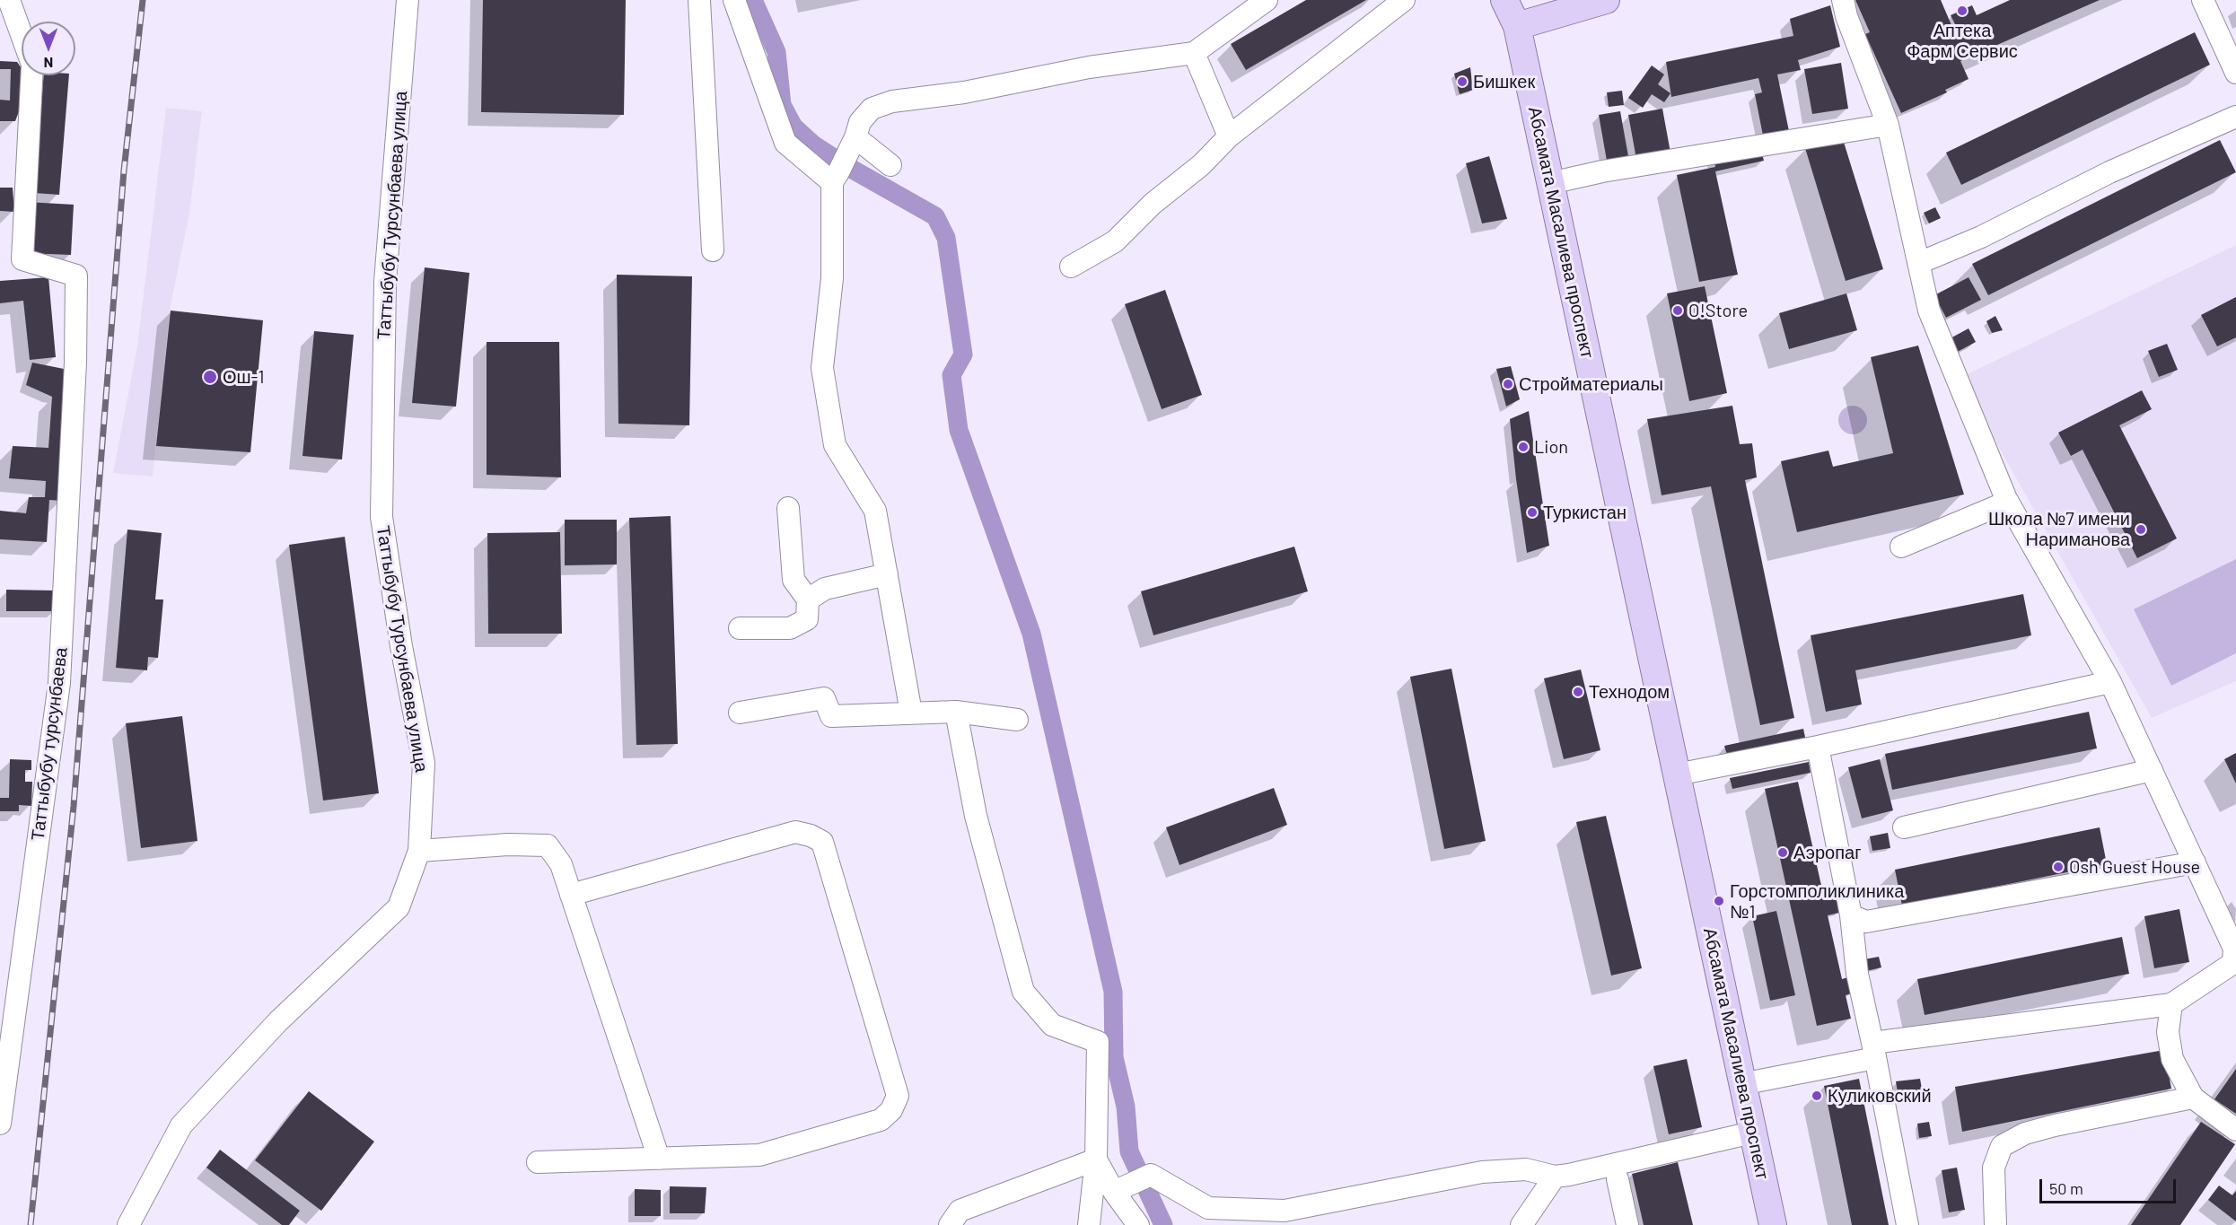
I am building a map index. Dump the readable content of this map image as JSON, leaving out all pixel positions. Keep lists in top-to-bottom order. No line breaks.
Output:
{"streets":{"main road":["Абсамата Масалиева проспект"],"street":["Таттыбубу Турсунбаева улица","Таттыбубу турсунбаева"]},"places":["Аптека Фарм Сервис","Бишкек","O!Store","Ош-1","Стройматериалы","Lion","Туркистан","Школа №7 имени Нариманова","Технодом","Аэропаг","Osh Guest House","Горстомполиклиника №1","Куликовский"],"scale_bar":"50 m","north":"bottom"}
